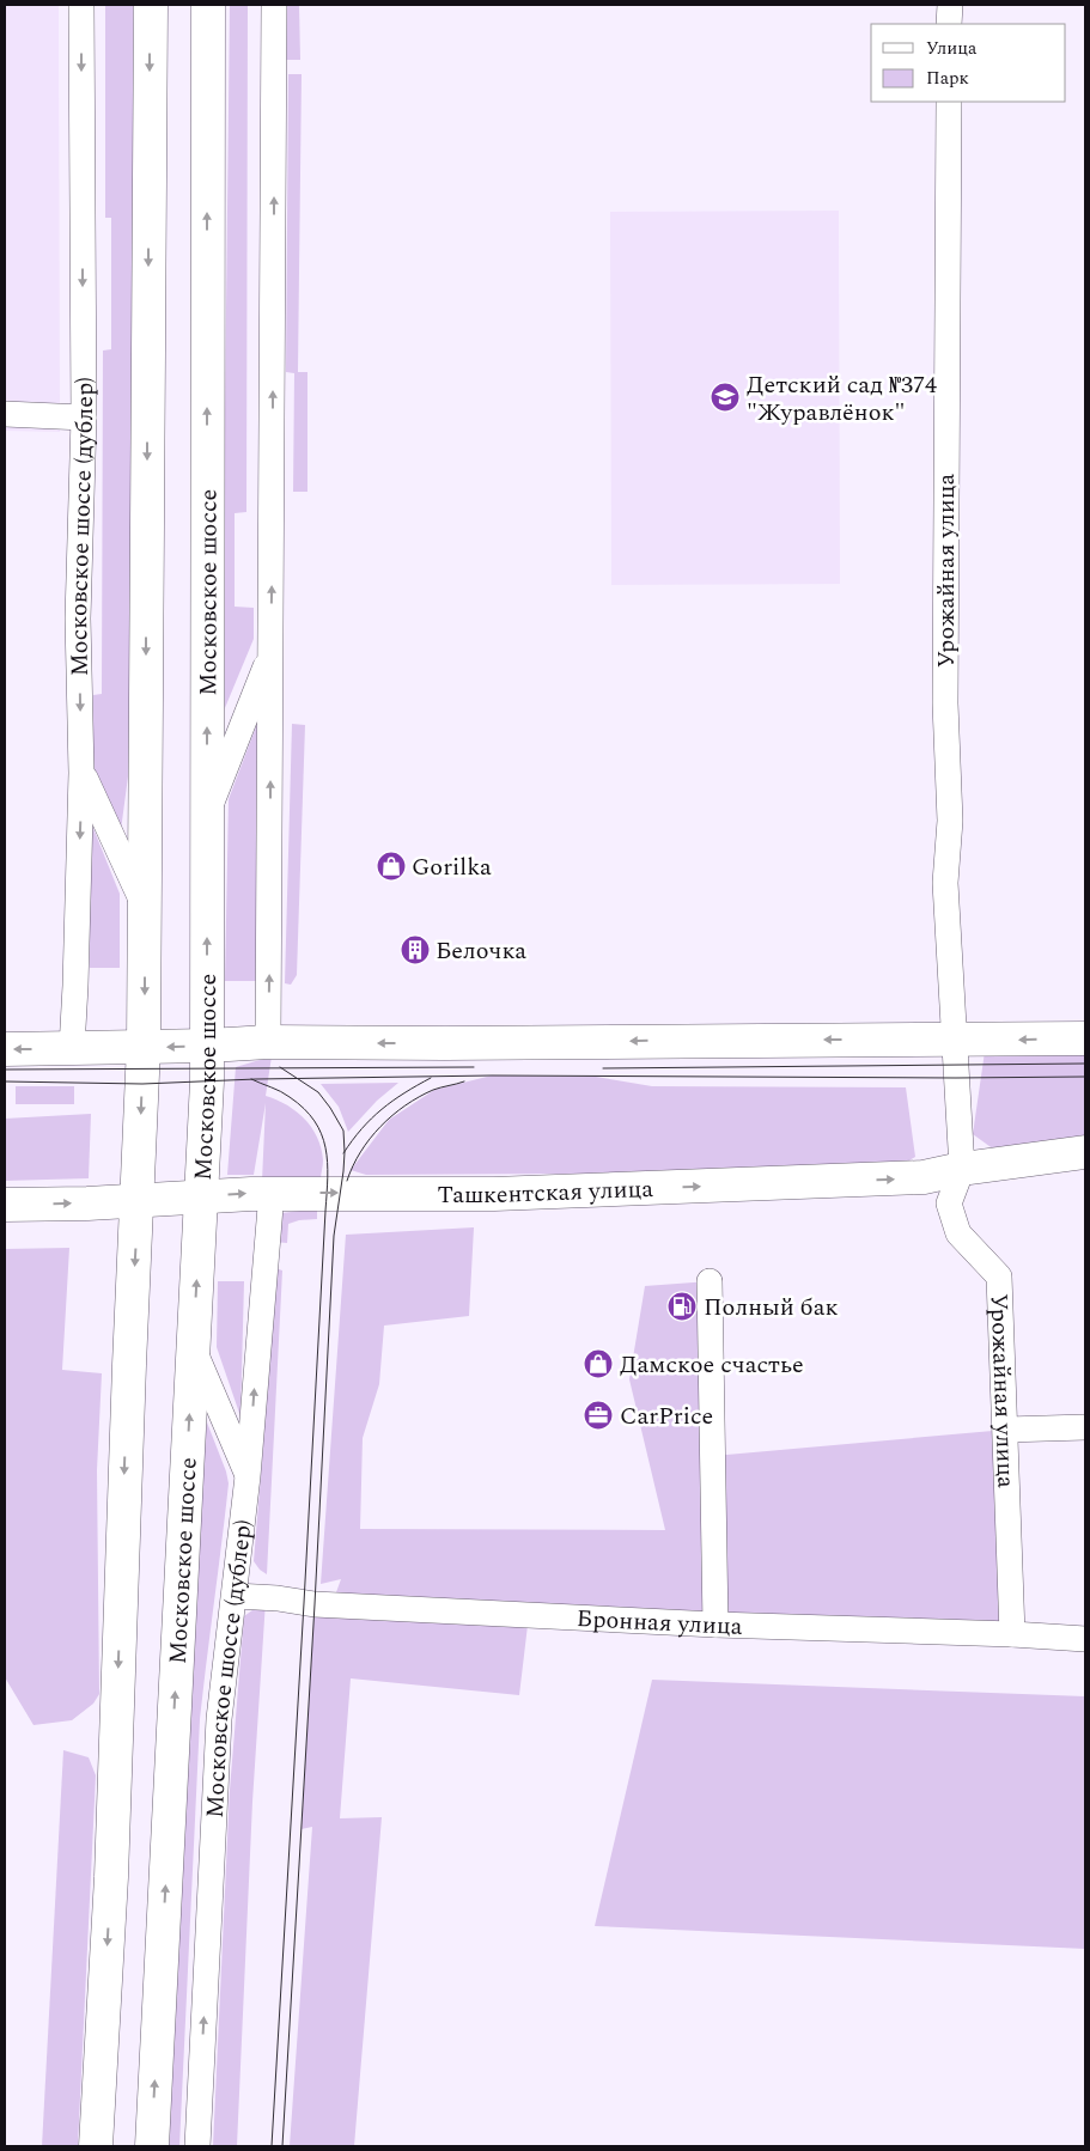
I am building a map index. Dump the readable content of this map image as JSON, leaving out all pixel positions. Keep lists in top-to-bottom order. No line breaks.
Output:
{"streets":{"main road":["Московское шоссе","Ташкентская улица"],"street":["Московское шоссе (дублер)","Урожайная улица","Бронная улица"]},"crossings":[["Московское шоссе (дублер)","Ташкентская улица"],["Московское шоссе (дублер)","Бронная улица"],["Урожайная улица","Ташкентская улица"],["Урожайная улица","Бронная улица"],["Московское шоссе","Ташкентская улица"]],"places":{"school or university":["Детский сад №374 \"Журавлёнок\""],"shop":["Gorilka","Дамское счастье"],"building":["Белочка"],"fuel station":["Полный бак"],"office":["CarPrice"]},"legend":["Улица","Парк"]}
